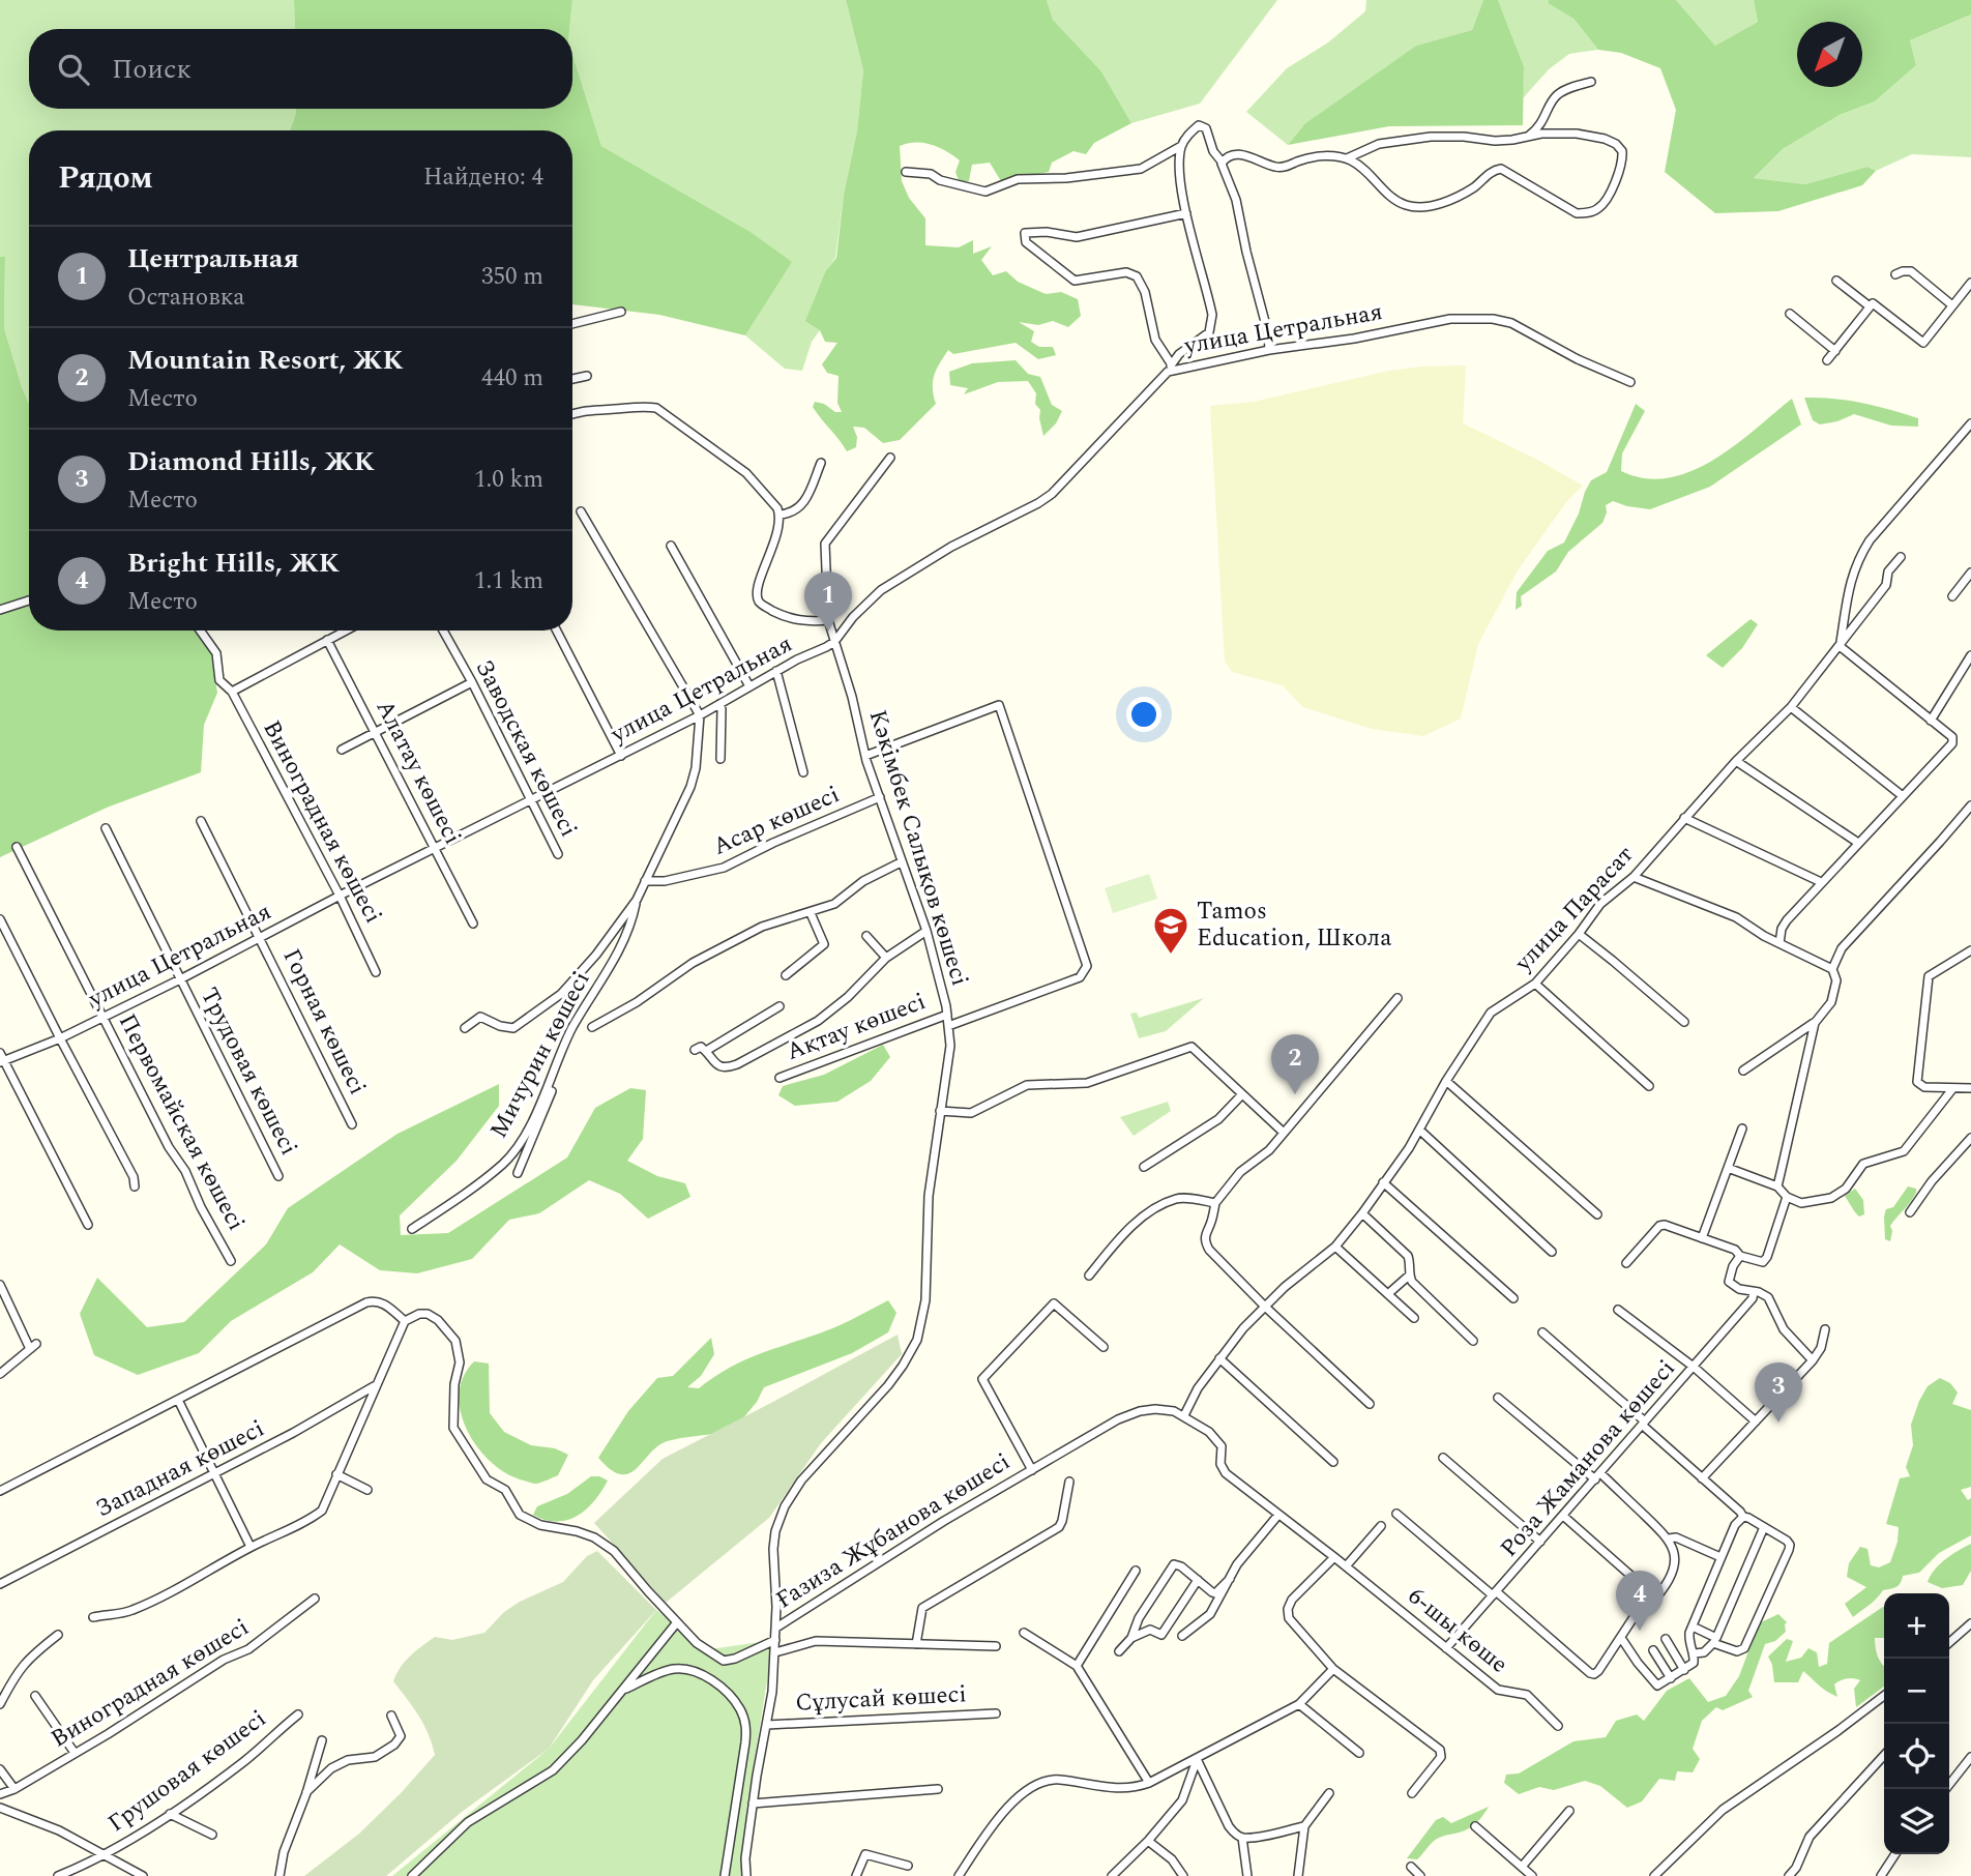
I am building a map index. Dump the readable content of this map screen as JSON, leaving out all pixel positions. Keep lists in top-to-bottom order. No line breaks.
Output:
{"streets":{"street":["улица Цетральная","Заводская көшесі","Алатау көшесі","Асар көшесі","Виноградная көшесі","Кәкімбек Салықов көшесі","улица Парасат","Горная көшесі","Ақтау көшесі","Мичурин көшесі","Трудовая көшесі","Первомайская көшесі","Роза Жаманова көшесі","Западная көшесі","Ғазиза Жұбанова көшесі","6-шы көше","Сұлусай көшесі","Грушовая көшесі"]},"crossings":[["улица Цетральная","Заводская көшесі"],["улица Цетральная","Алатау көшесі"],["улица Цетральная","Виноградная көшесі"],["улица Цетральная","Кәкімбек Салықов көшесі"],["улица Цетральная","Горная көшесі"],["улица Цетральная","Трудовая көшесі"],["улица Цетральная","Первомайская көшесі"],["Асар көшесі","Кәкімбек Салықов көшесі"],["Кәкімбек Салықов көшесі","Ақтау көшесі"],["Кәкімбек Салықов көшесі","Ғазиза Жұбанова көшесі"],["Кәкімбек Салықов көшесі","Сұлусай көшесі"],["улица Парасат","Ғазиза Жұбанова көшесі"],["улица Парасат","6-шы көше"],["Роза Жаманова көшесі","6-шы көше"],["Ғазиза Жұбанова көшесі","6-шы көше"]],"places":{"school or university":["Tamos Education, Школа"]},"north":"bottom left","page":{"search":"Поиск","heading":["Рядом","Найдено: 4"],"list":[{"mark":"1","name":"Центральная","note":"Остановка","value":"350 m"},{"mark":"2","name":"Mountain Resort, ЖК","note":"Место","value":"440 m"},{"mark":"3","name":"Diamond Hills, ЖК","note":"Место","value":"1.0 km"},{"mark":"4","name":"Bright Hills, ЖК","note":"Место","value":"1.1 km"}],"pins":["1","2","3","4"],"map_buttons":["+","−"]}}
